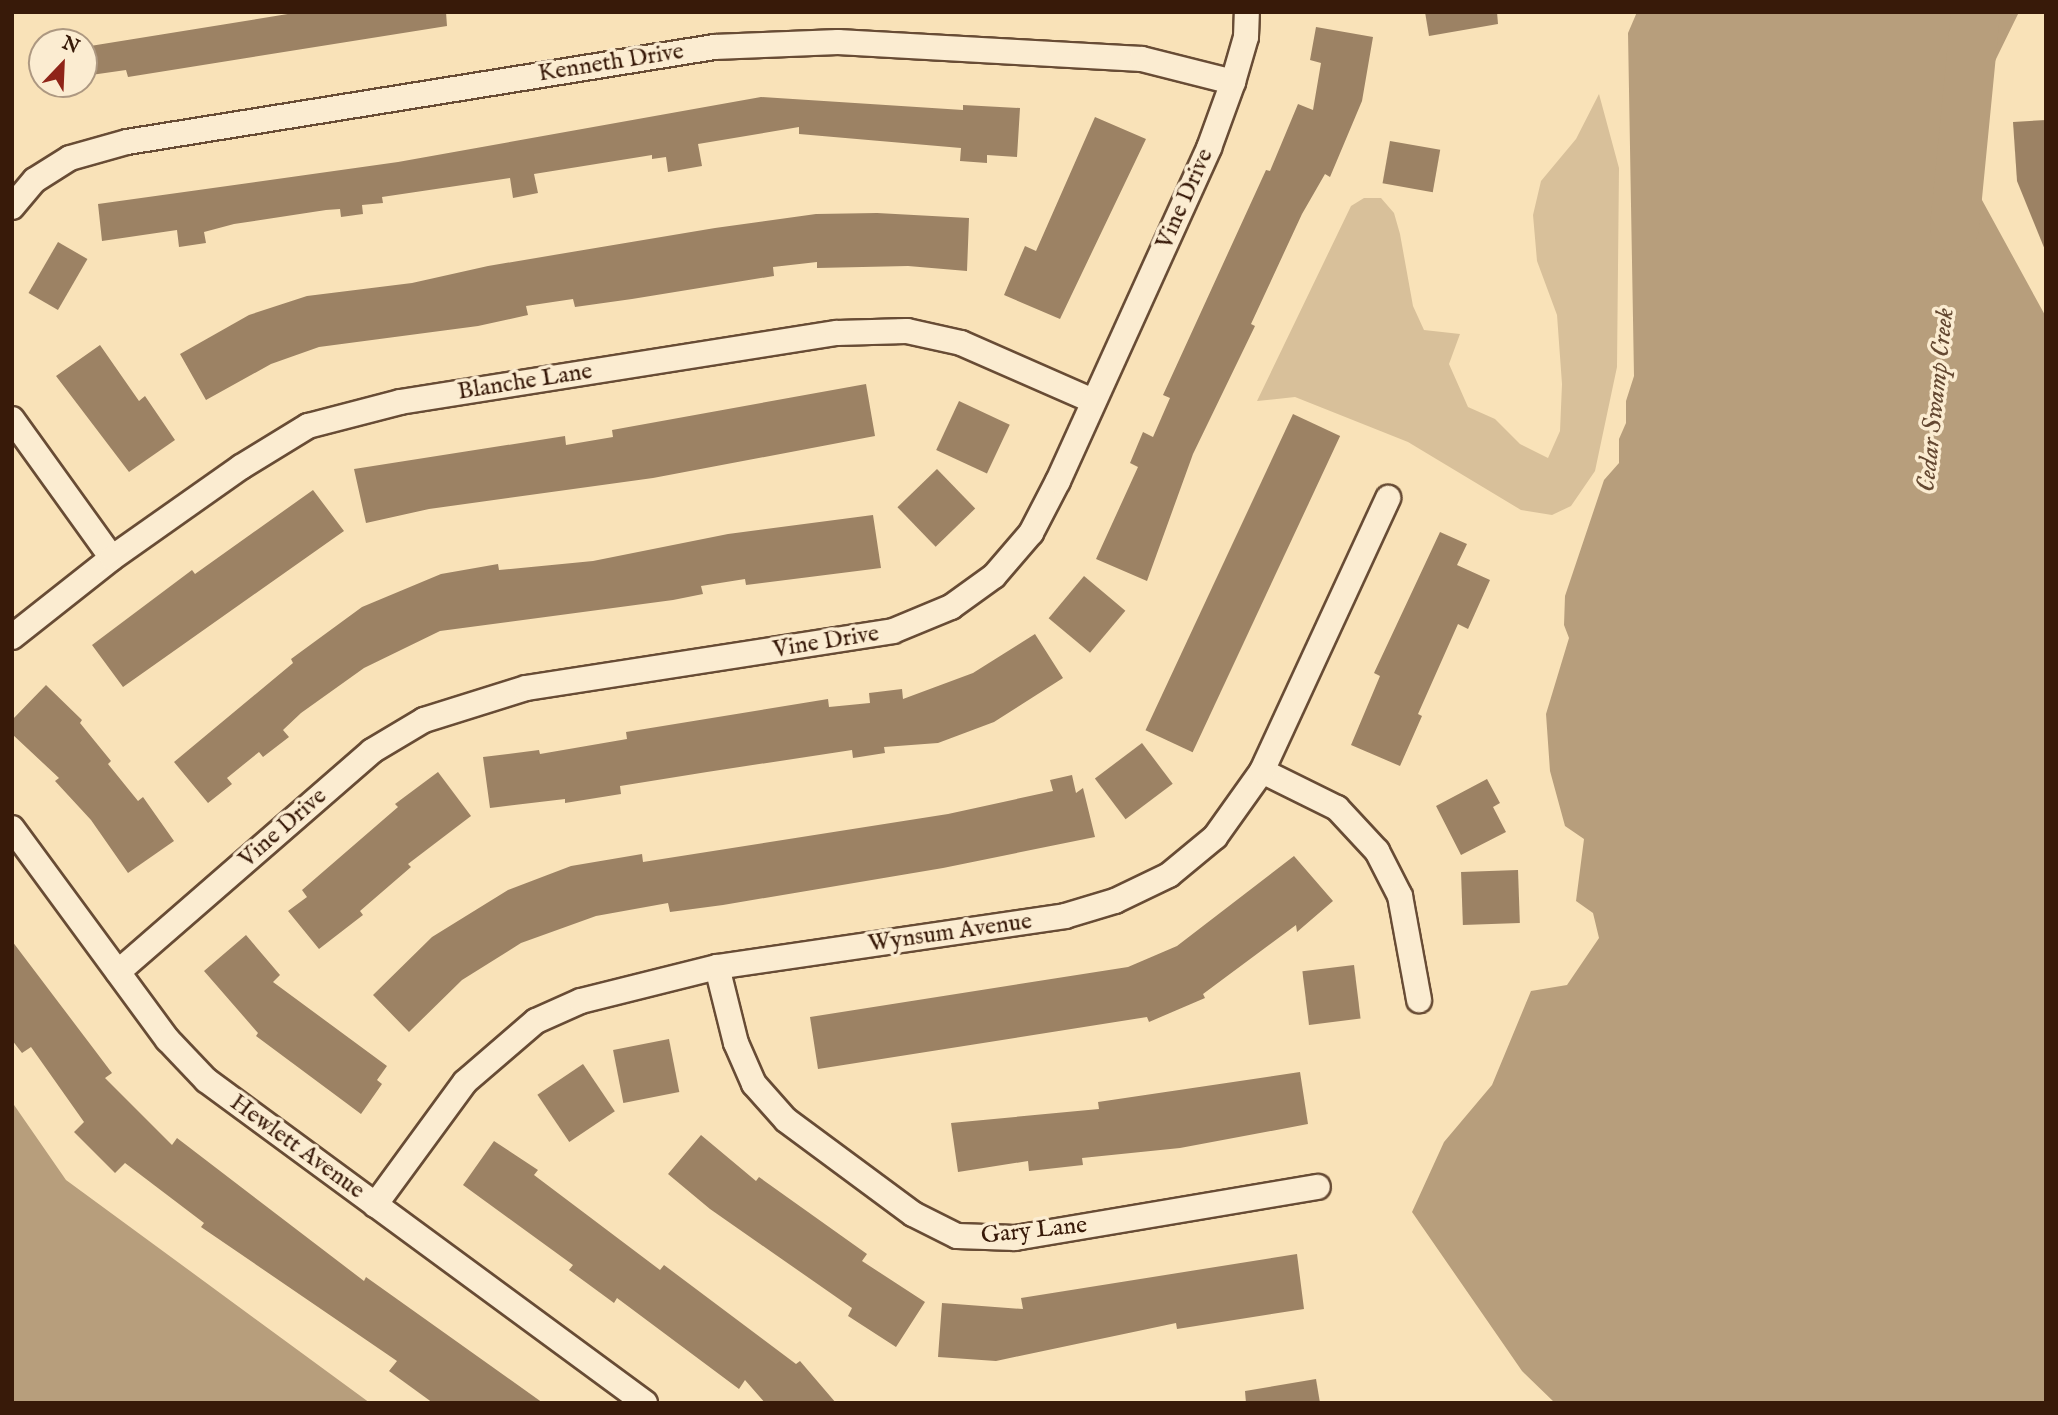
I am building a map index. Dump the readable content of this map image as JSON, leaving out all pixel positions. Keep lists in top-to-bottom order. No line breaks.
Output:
{"streets":{"street":["Kenneth Drive","Vine Drive","Blanche Lane","Wynsum Avenue","Hewlett Avenue","Gary Lane"]},"crossings":[["Kenneth Drive","Vine Drive"],["Vine Drive","Blanche Lane"],["Vine Drive","Hewlett Avenue"],["Wynsum Avenue","Hewlett Avenue"],["Wynsum Avenue","Gary Lane"]],"water":["Cedar Swamp Creek"],"north":"top right"}
